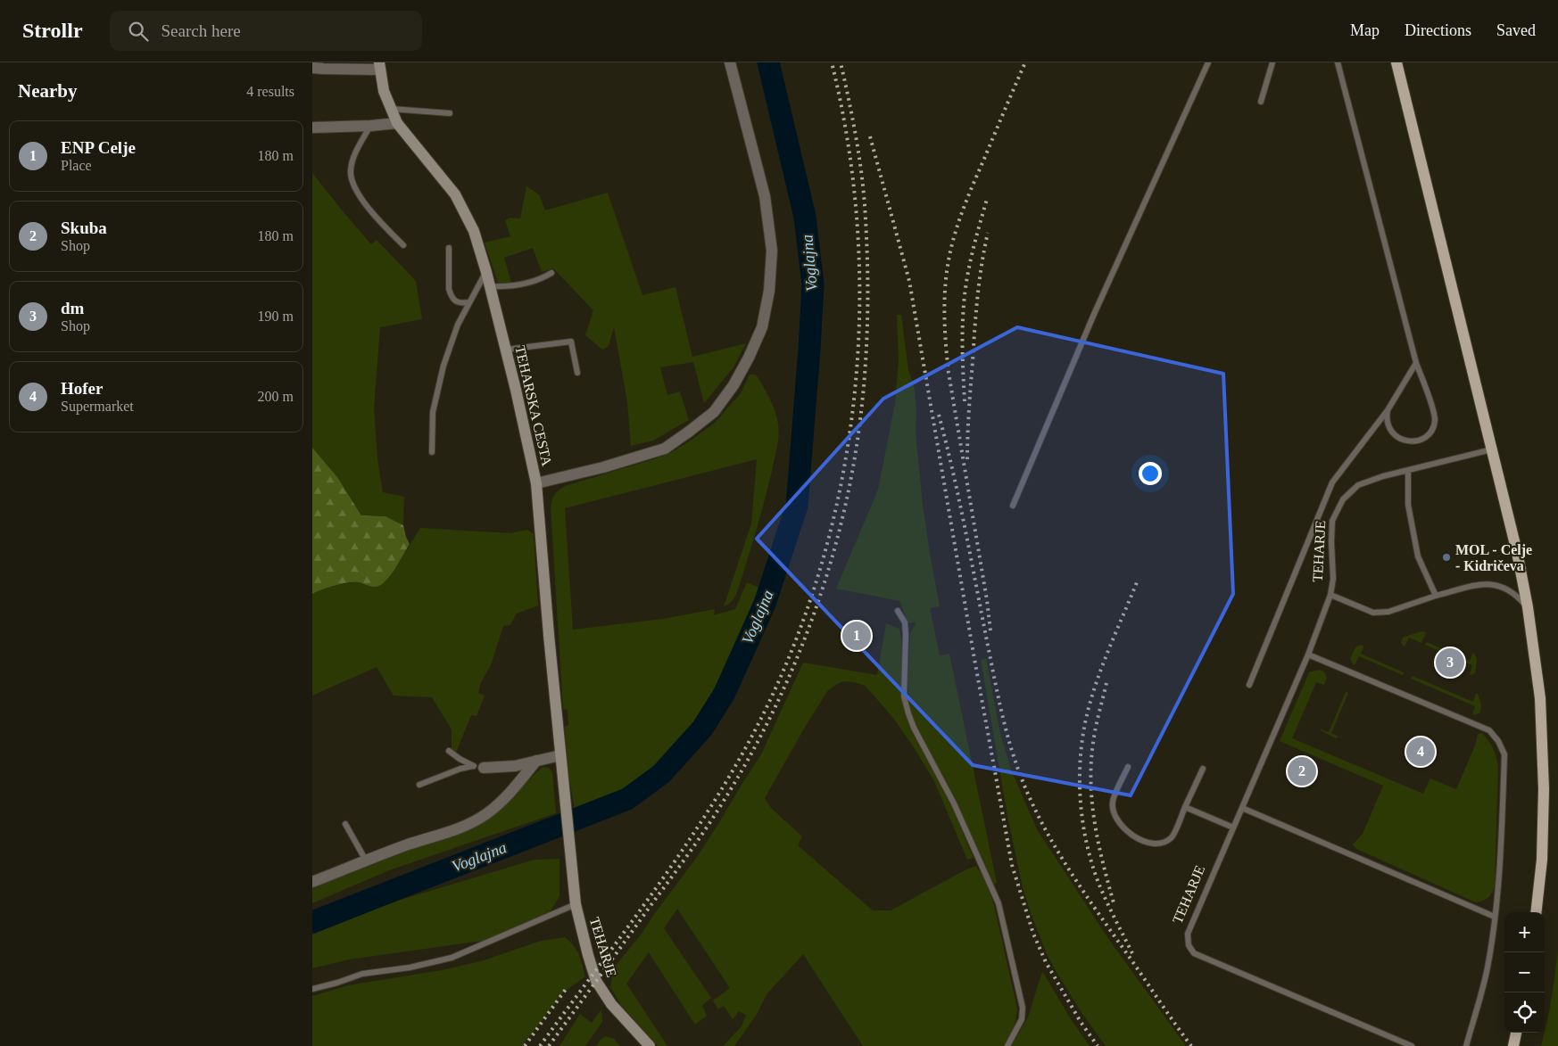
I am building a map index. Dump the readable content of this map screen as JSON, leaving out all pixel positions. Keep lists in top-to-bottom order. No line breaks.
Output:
{"streets":{"street":["TEHARSKA CESTA","TEHARJE"]},"crossings":[["TEHARSKA CESTA","TEHARJE"]],"water":["Voglajna"],"places":["MOL - Celje - Kidričeva"],"page":{"header":"Strollr","search":"Search here","nav":["Map","Directions","Saved"],"heading":["Nearby","4 results"],"list":[{"mark":"1","name":"ENP Celje","note":"Place","value":"180 m"},{"mark":"2","name":"Skuba","note":"Shop","value":"180 m"},{"mark":"3","name":"dm","note":"Shop","value":"190 m"},{"mark":"4","name":"Hofer","note":"Supermarket","value":"200 m"}],"pins":["1","3","4","2"],"map_buttons":["+","−"]}}
